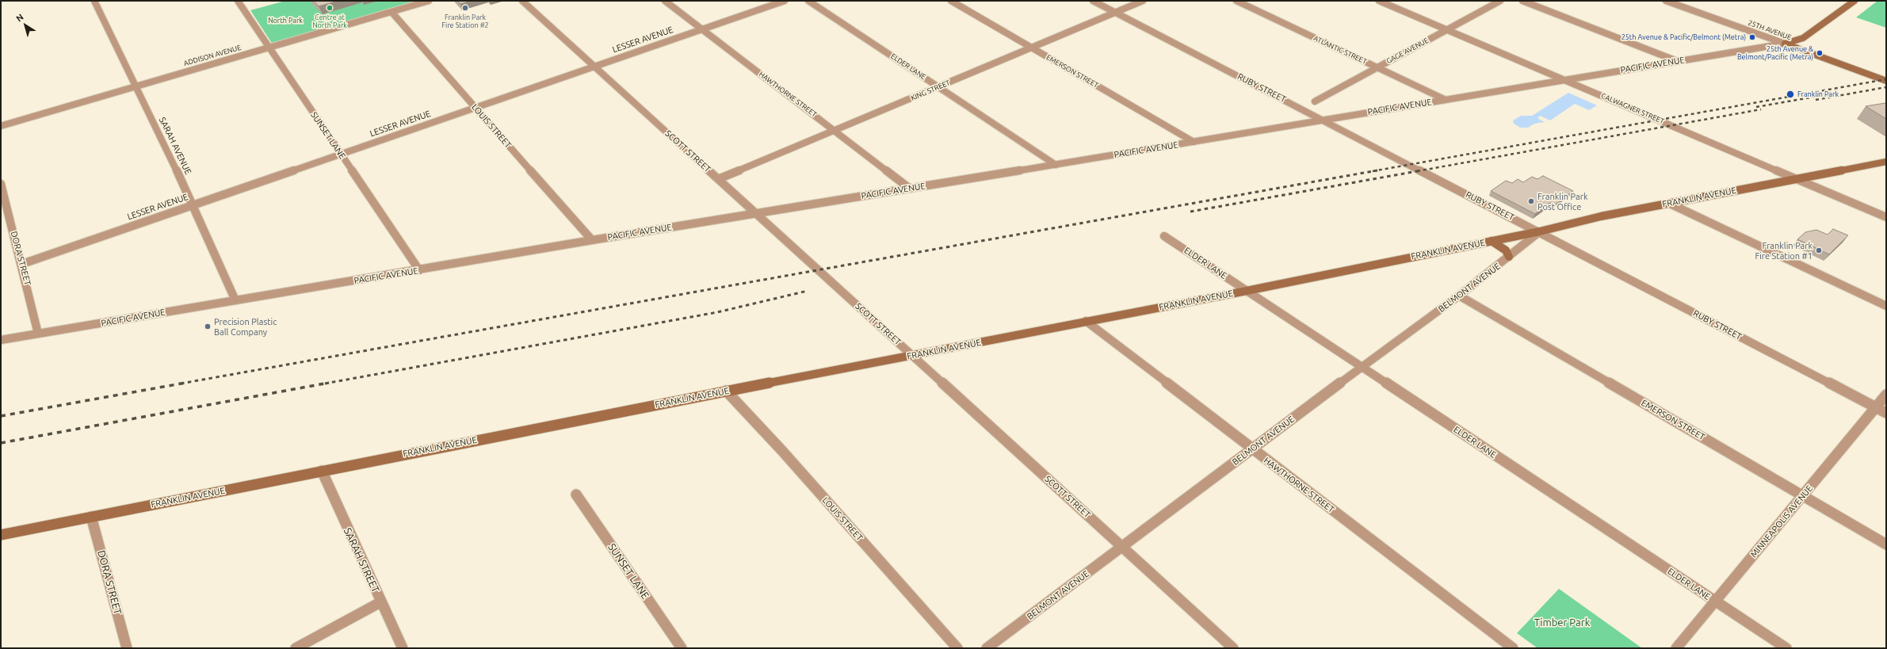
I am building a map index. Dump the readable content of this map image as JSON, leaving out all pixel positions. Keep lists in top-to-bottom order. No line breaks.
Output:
{"streets":{"main road":["25TH AVENUE","FRANKLIN AVENUE"],"street":["LESSER AVENUE","ATLANTIC STREET","GAGE AVENUE","ADDISON AVENUE","PACIFIC AVENUE","ELDER LANE","EMERSON STREET","RUBY STREET","KING STREET","HAWTHORNE STREET","CALWAGNER STREET","LOUIS STREET","SUNSET LANE","SARAH AVENUE","SCOTT STREET","DORA STREET","BELMONT AVENUE","MINNEAPOLIS AVENUE","SARAH STREET"]},"crossings":[["25TH AVENUE","PACIFIC AVENUE"],["LESSER AVENUE","HAWTHORNE STREET"],["LESSER AVENUE","LOUIS STREET"],["LESSER AVENUE","SUNSET LANE"],["LESSER AVENUE","SARAH AVENUE"],["LESSER AVENUE","SCOTT STREET"],["LESSER AVENUE","DORA STREET"],["ATLANTIC STREET","GAGE AVENUE"],["ATLANTIC STREET","PACIFIC AVENUE"],["GAGE AVENUE","CALWAGNER STREET"],["ADDISON AVENUE","LOUIS STREET"],["ADDISON AVENUE","SUNSET LANE"],["ADDISON AVENUE","SARAH AVENUE"],["PACIFIC AVENUE","ELDER LANE"],["PACIFIC AVENUE","EMERSON STREET"],["PACIFIC AVENUE","RUBY STREET"],["PACIFIC AVENUE","HAWTHORNE STREET"],["PACIFIC AVENUE","CALWAGNER STREET"],["PACIFIC AVENUE","LOUIS STREET"],["PACIFIC AVENUE","SUNSET LANE"],["PACIFIC AVENUE","SARAH AVENUE"],["PACIFIC AVENUE","SCOTT STREET"],["PACIFIC AVENUE","DORA STREET"],["ELDER LANE","KING STREET"],["ELDER LANE","FRANKLIN AVENUE"],["ELDER LANE","BELMONT AVENUE"],["ELDER LANE","MINNEAPOLIS AVENUE"],["EMERSON STREET","KING STREET"],["EMERSON STREET","BELMONT AVENUE"],["EMERSON STREET","MINNEAPOLIS AVENUE"],["RUBY STREET","KING STREET"],["RUBY STREET","FRANKLIN AVENUE"],["RUBY STREET","BELMONT AVENUE"],["RUBY STREET","MINNEAPOLIS AVENUE"],["KING STREET","HAWTHORNE STREET"],["KING STREET","SCOTT STREET"],["HAWTHORNE STREET","FRANKLIN AVENUE"],["HAWTHORNE STREET","BELMONT AVENUE"],["CALWAGNER STREET","FRANKLIN AVENUE"],["LOUIS STREET","FRANKLIN AVENUE"],["SCOTT STREET","FRANKLIN AVENUE"],["SCOTT STREET","BELMONT AVENUE"],["FRANKLIN AVENUE","DORA STREET"],["FRANKLIN AVENUE","BELMONT AVENUE"],["FRANKLIN AVENUE","SARAH STREET"]],"parks":["North Park","Timber Park"],"places":["Centre at North Park","Franklin Park Fire Station #2","25th Avenue & Pacific/Belmont (Metra)","25th Avenue & Belmont/Pacific (Metra)","Franklin Park","Franklin Park Post Office","Franklin Park Fire Station #1","Precision Plastic Ball Company"],"north":"top left"}
